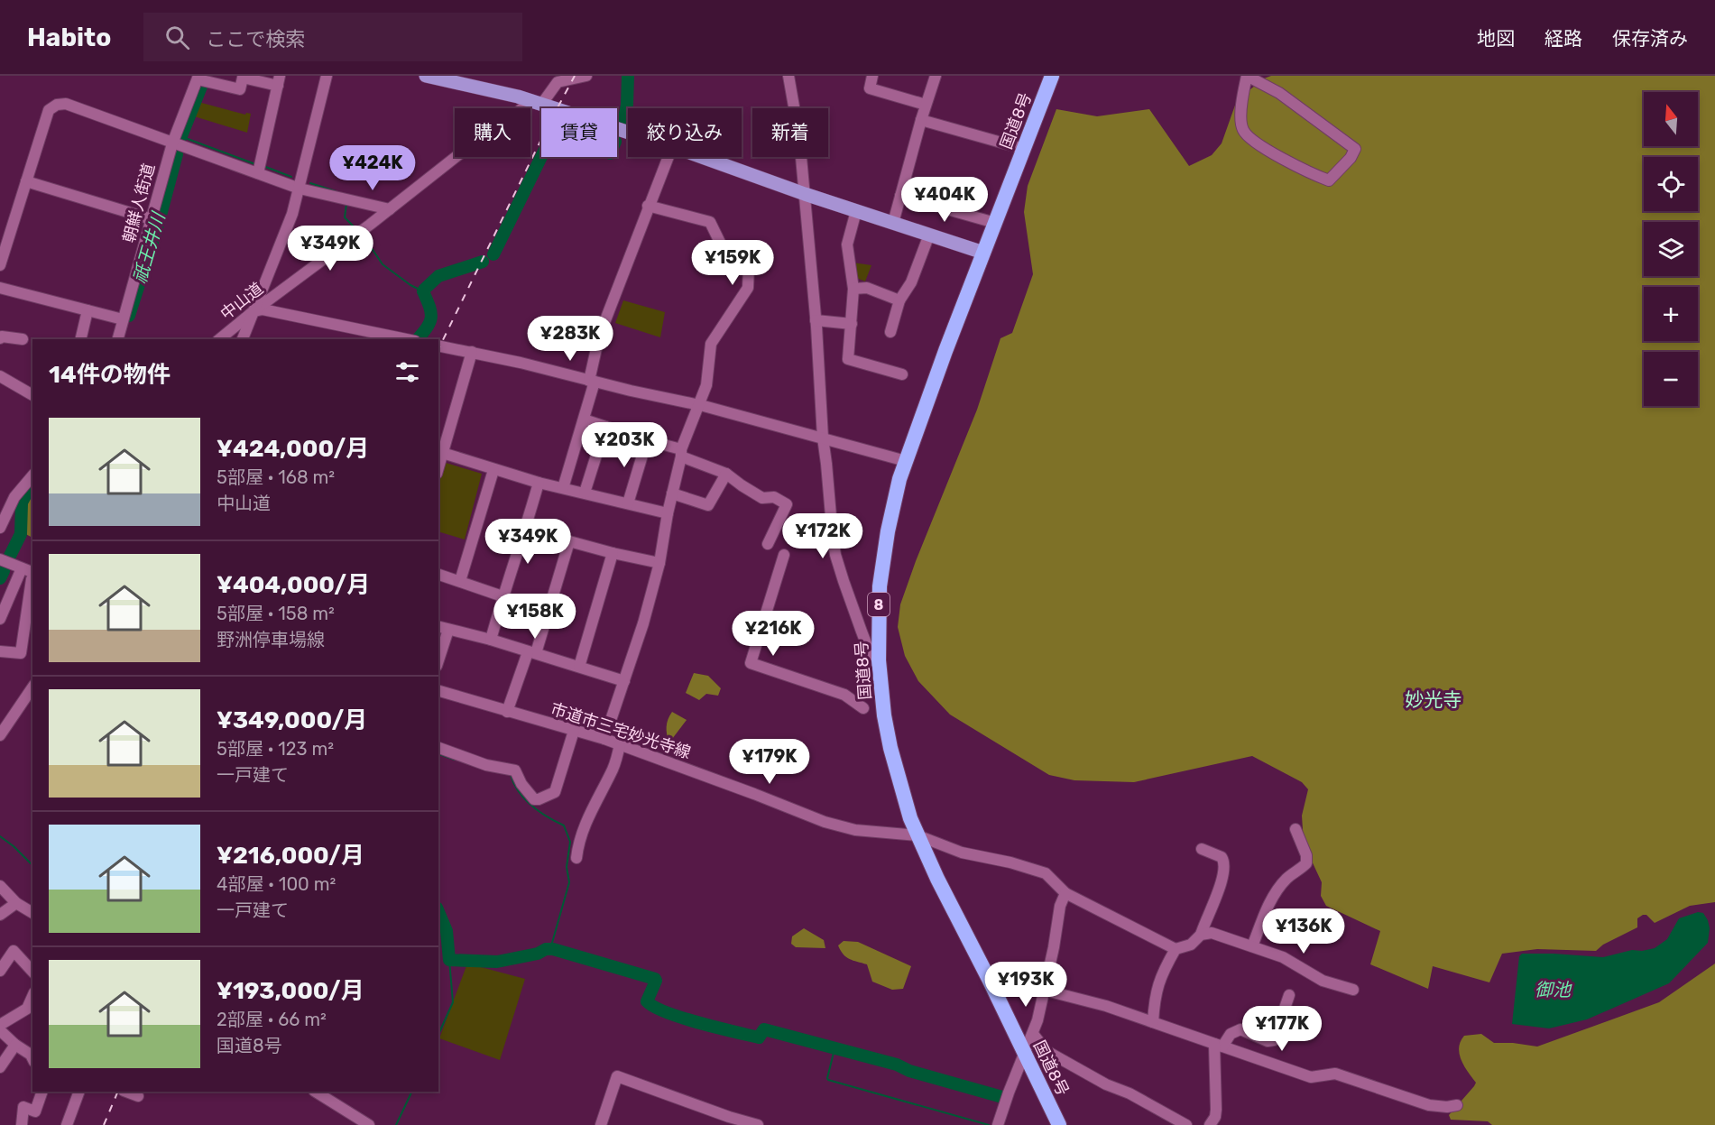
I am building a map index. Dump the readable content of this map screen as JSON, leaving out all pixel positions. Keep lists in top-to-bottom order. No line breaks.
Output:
{"streets":{"highway":["国道8号","8"],"street":["朝鮮人街道","中山道","市道市三宅妙光寺線"]},"crossings":[["国道8号","市道市三宅妙光寺線"]],"districts":["妙光寺"],"water":["祇王井川","御池"],"north":"top","page":{"header":"Habito","search":"ここで検索","nav":["地図","経路","保存済み"],"map_buttons":["+","−"],"chip":["購入","賃貸","絞り込み","新着"],"price":["¥424K","¥404K","¥349K","¥159K","¥283K","¥203K","¥172K","¥349K","¥158K","¥216K","¥179K","¥136K","¥193K","¥177K"],"heading":"14件の物件","list":[{"name":"¥424,000/月","note":"5部屋 · 168 m² · 中山道"},{"name":"¥404,000/月","note":"5部屋 · 158 m² · 野洲停車場線"},{"name":"¥349,000/月","note":"5部屋 · 123 m² · 一戸建て"},{"name":"¥216,000/月","note":"4部屋 · 100 m² · 一戸建て"},{"name":"¥193,000/月","note":"2部屋 · 66 m² · 国道8号"}]}}
